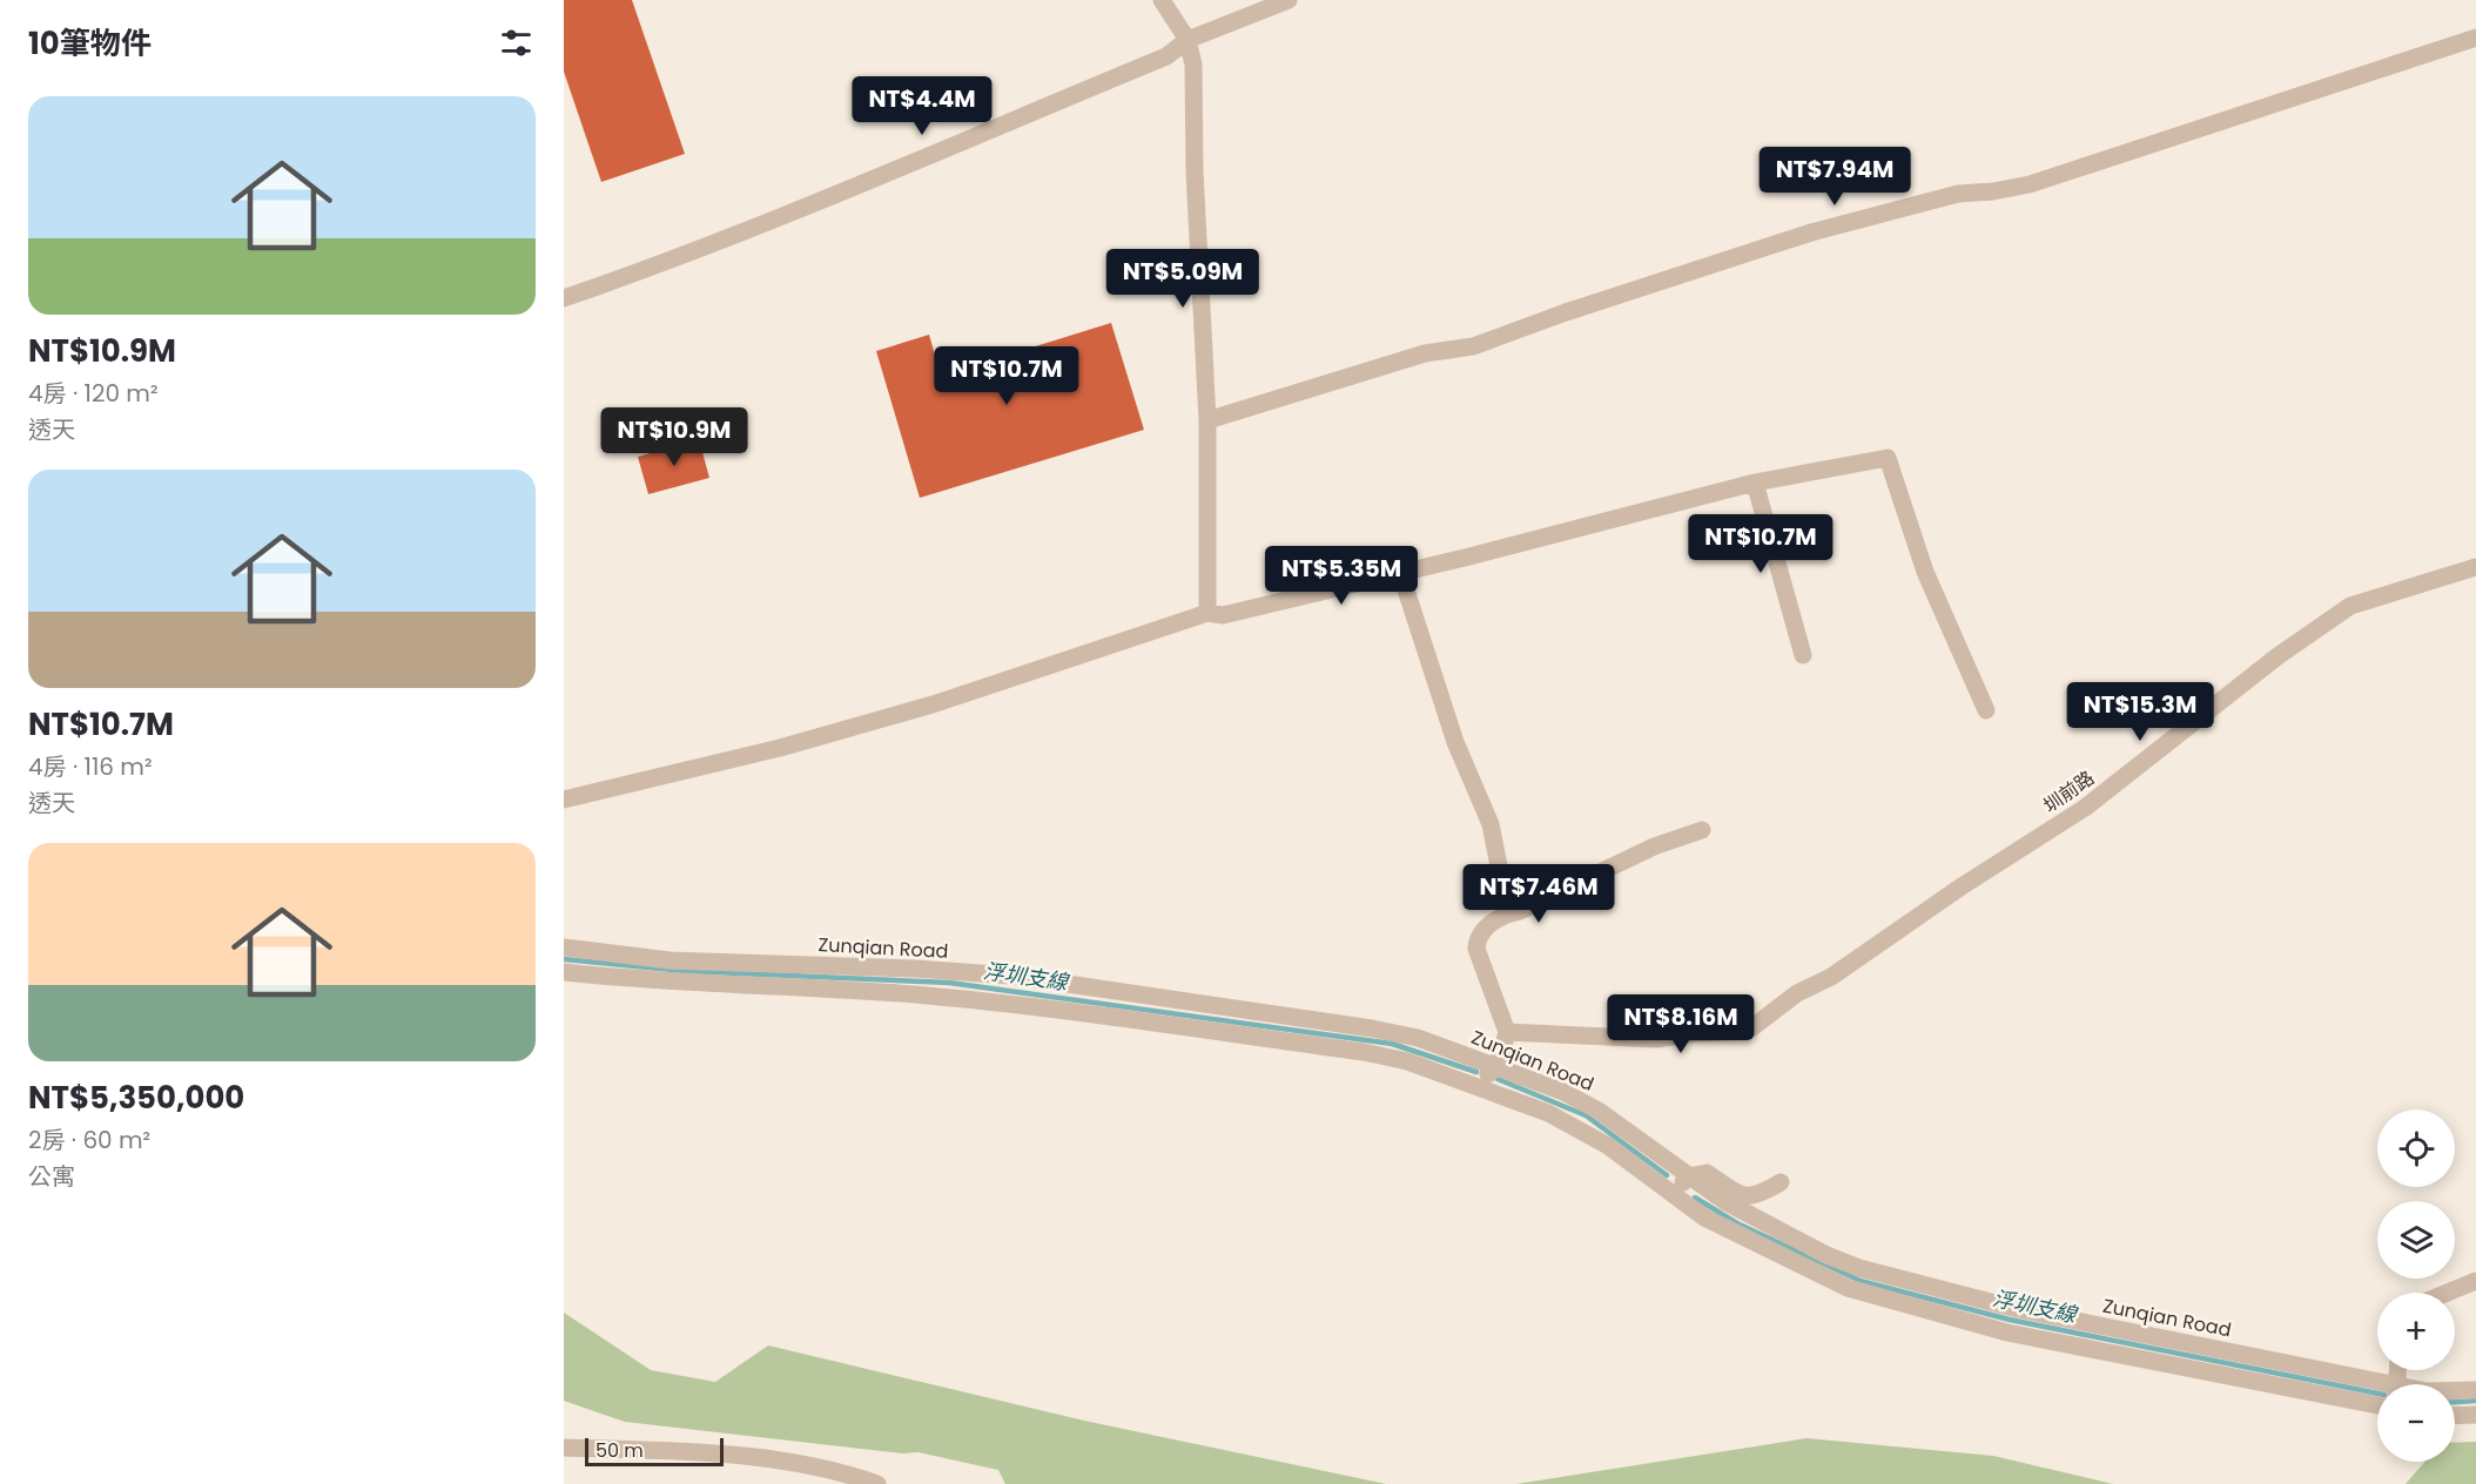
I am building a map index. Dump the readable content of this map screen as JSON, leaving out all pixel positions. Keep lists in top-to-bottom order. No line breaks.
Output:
{"streets":{"street":["圳前路","Zunqian Road"]},"water":["浮圳支線"],"scale_bar":"50 m","page":{"heading":"10筆物件","price":["NT$4.4M","NT$7.94M","NT$5.09M","NT$10.7M","NT$10.9M","NT$10.7M","NT$5.35M","NT$15.3M","NT$7.46M","NT$8.16M"],"list":[{"name":"NT$10.9M","note":"4房 · 120 m² · 透天"},{"name":"NT$10.7M","note":"4房 · 116 m² · 透天"},{"name":"NT$5,350,000","note":"2房 · 60 m² · 公寓"}],"map_buttons":["+","−"],"scale":"50 m"}}
